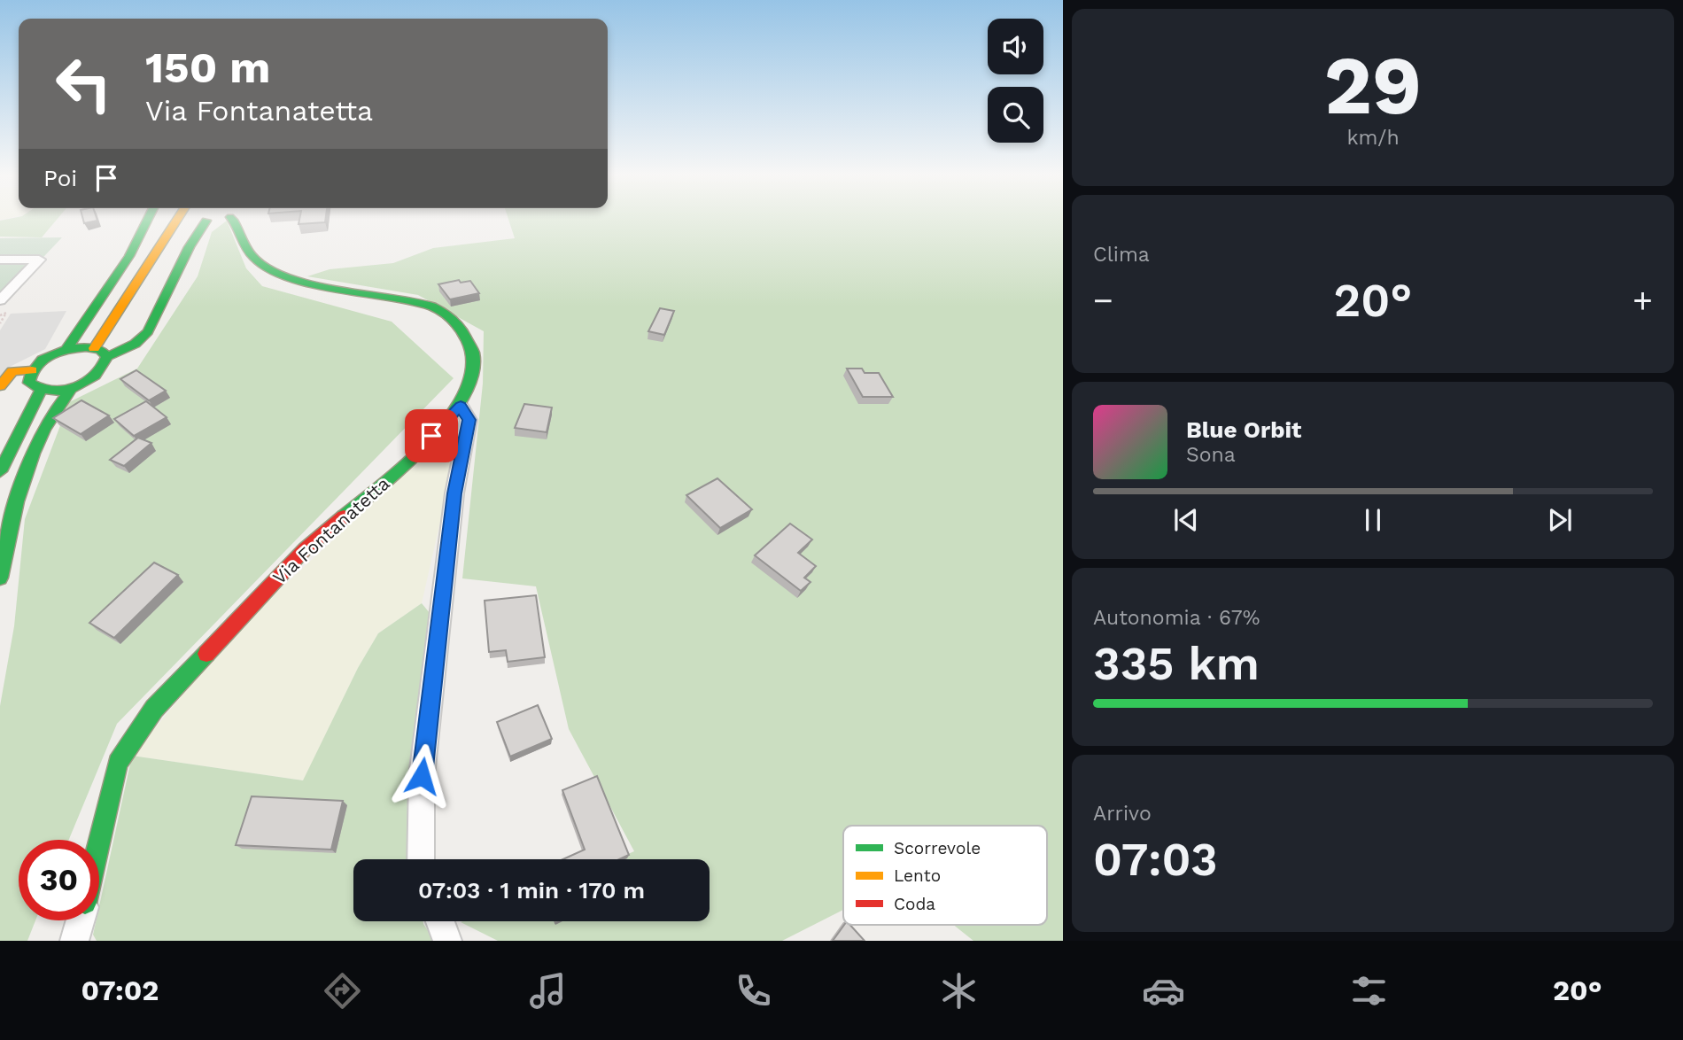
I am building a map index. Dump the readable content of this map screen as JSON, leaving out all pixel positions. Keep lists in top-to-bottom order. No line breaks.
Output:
{"streets":{"street":["Via Fontanatetta"]},"legend":["Scorrevole","Lento","Coda"],"page":{"tile":[["29","km/h"],"Clima",["Autonomia · 67%","335 km"],["Arrivo","07:03"]],"turn":["150 m","Via Fontanatetta"],"then":"Poi","heat":["−","20°","+"],"song":["Blue Orbit","Sona"],"limit":"30","trip":"07:03 · 1 min · 170 m","tabs":["07:02","20°"]}}
